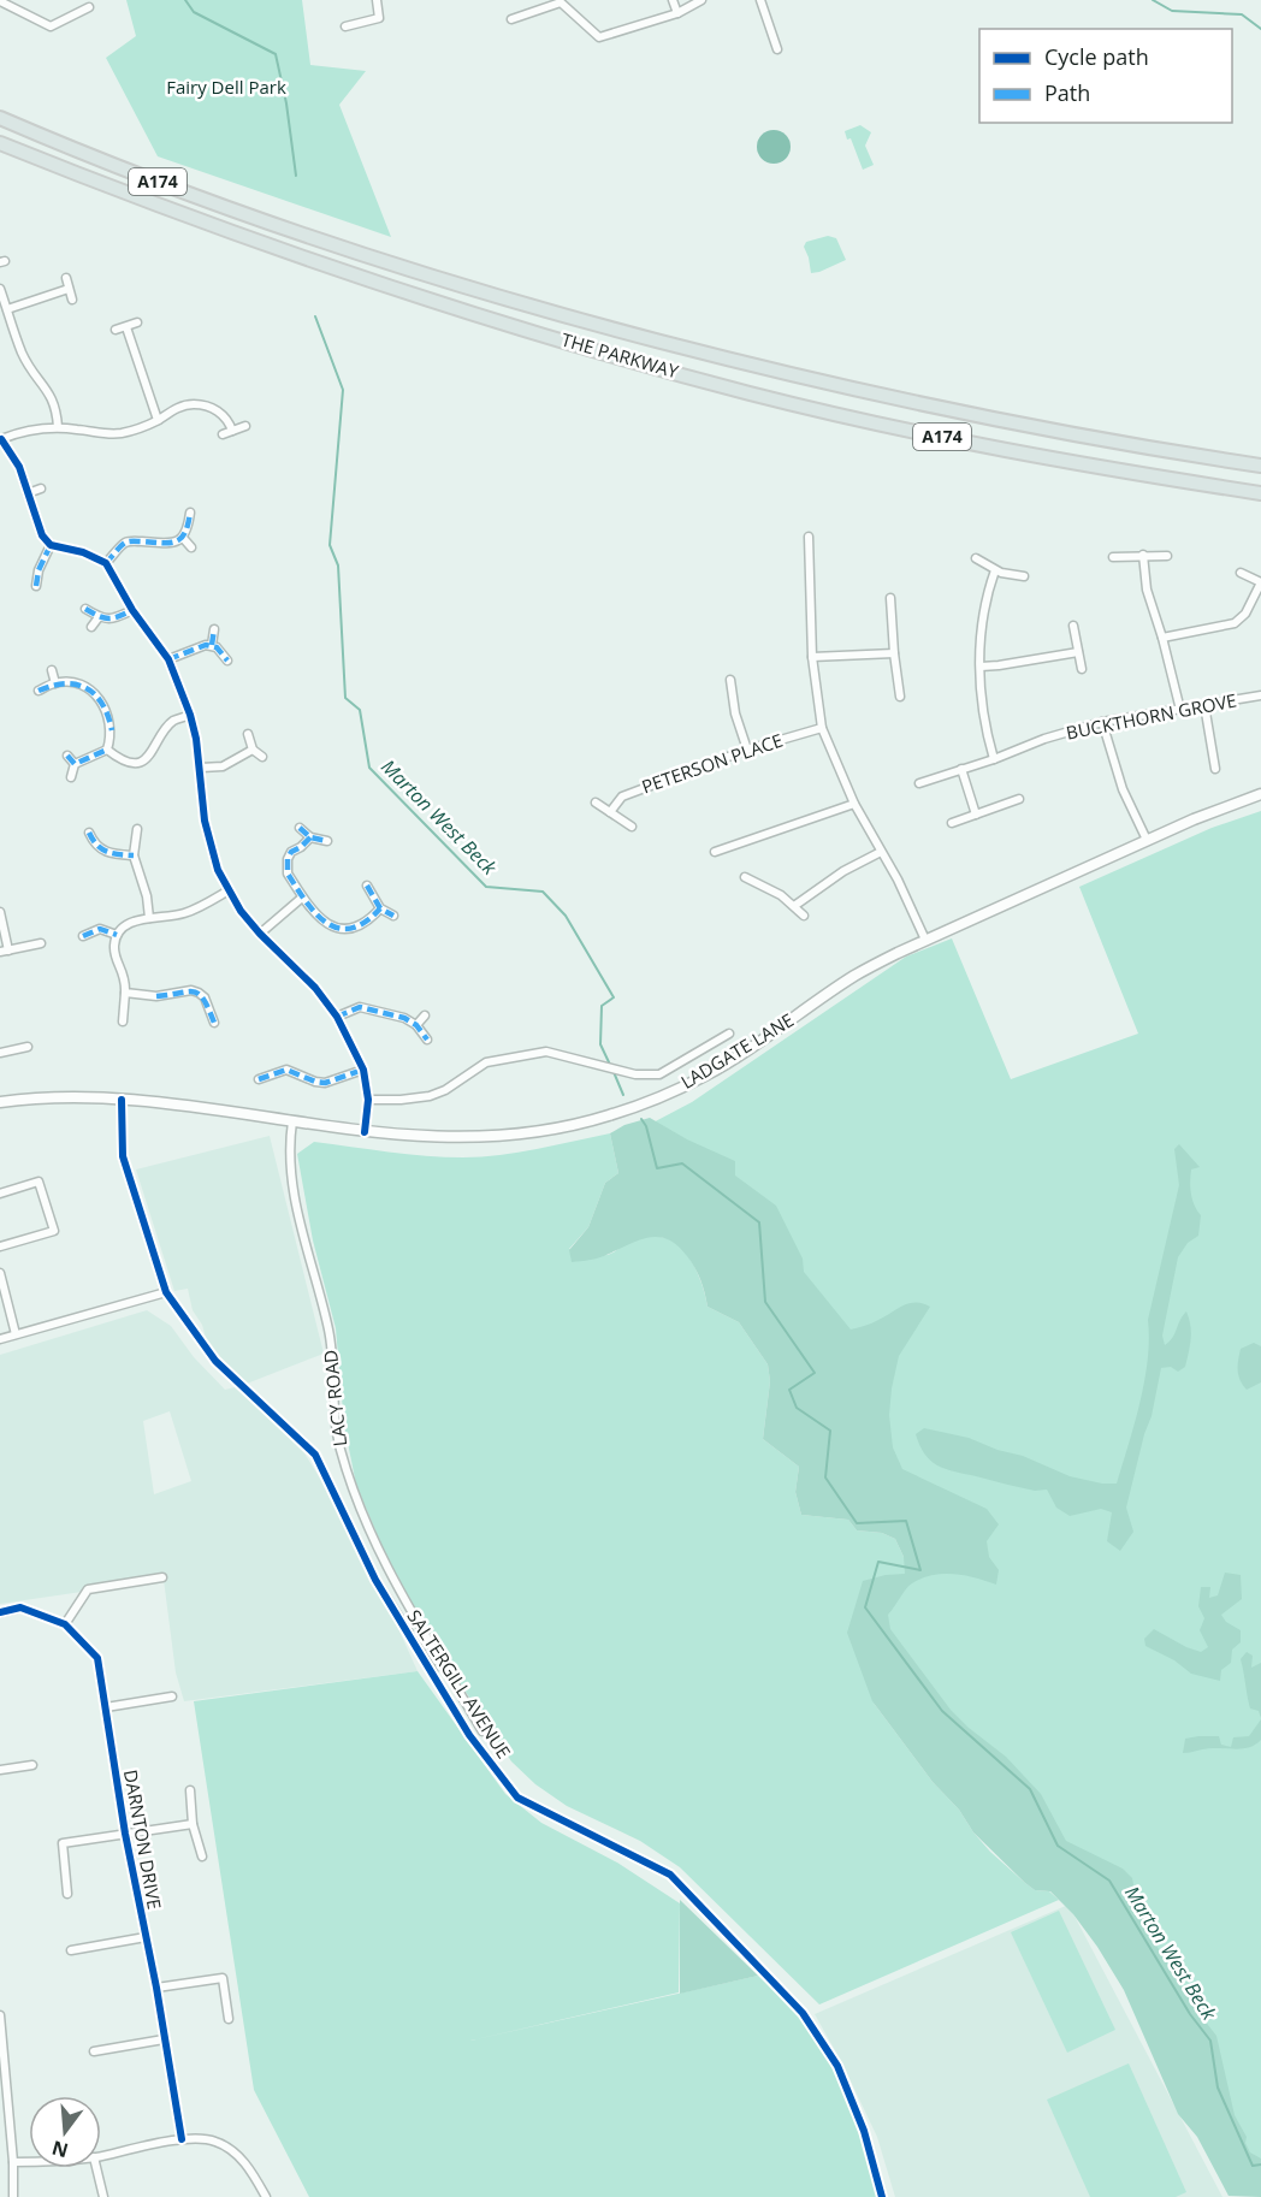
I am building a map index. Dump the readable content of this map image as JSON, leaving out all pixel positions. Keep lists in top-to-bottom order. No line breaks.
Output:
{"streets":{"highway":["A174","THE PARKWAY"],"main road":["LADGATE LANE"],"street":["BUCKTHORN GROVE","PETERSON PLACE","LACY ROAD","SALTERGILL AVENUE","DARNTON DRIVE"]},"crossings":[["LADGATE LANE","LACY ROAD"],["LADGATE LANE","SALTERGILL AVENUE"]],"water":["Marton West Beck"],"parks":["Fairy Dell Park"],"legend":["Cycle path","Path"],"north":"bottom"}
